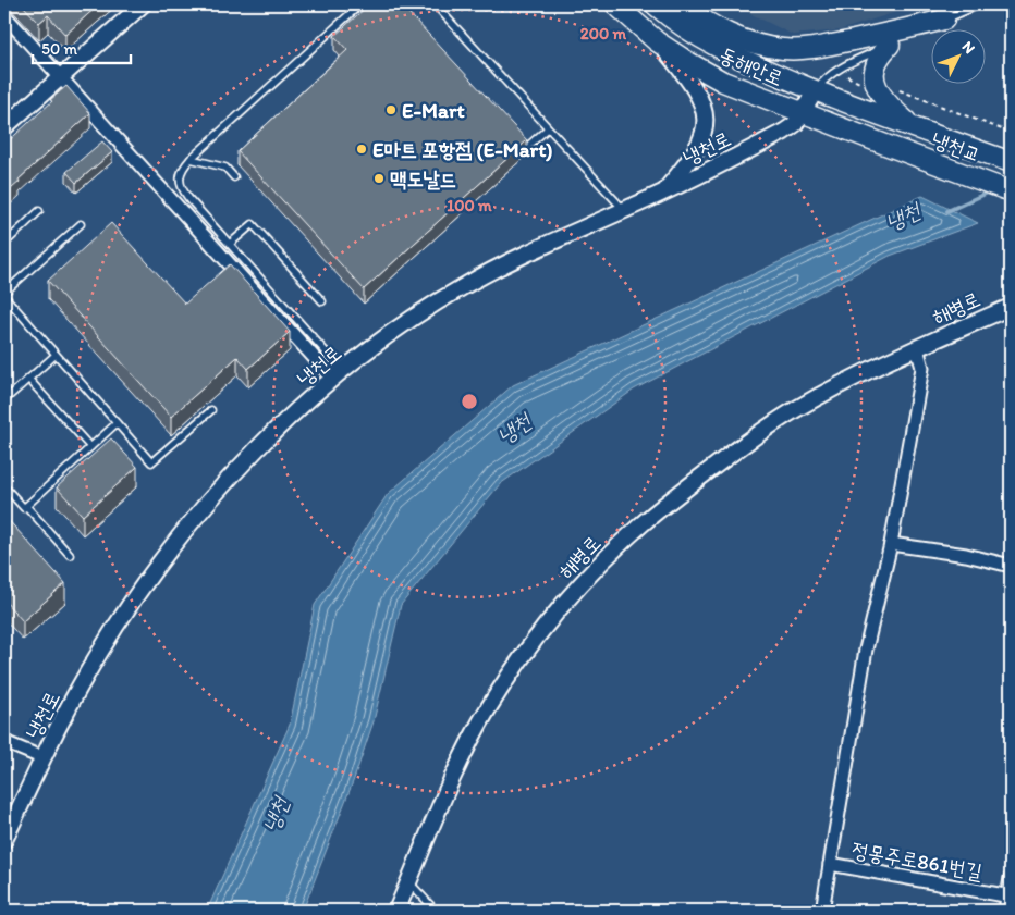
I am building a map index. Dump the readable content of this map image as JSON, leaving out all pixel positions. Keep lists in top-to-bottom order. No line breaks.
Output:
{"streets":{"main road":["동해안로","냉천교"],"street":["냉천로","해병로","정몽주로861번길"]},"crossings":[["동해안로","냉천교"],["동해안로","냉천로"],["해병로","정몽주로861번길"]],"water":["냉천"],"places":["E-Mart","E마트 포항점 (E-Mart)","맥도날드"],"scale_bar":"50 m","north":"top right","rings":["200 m","100 m"]}
